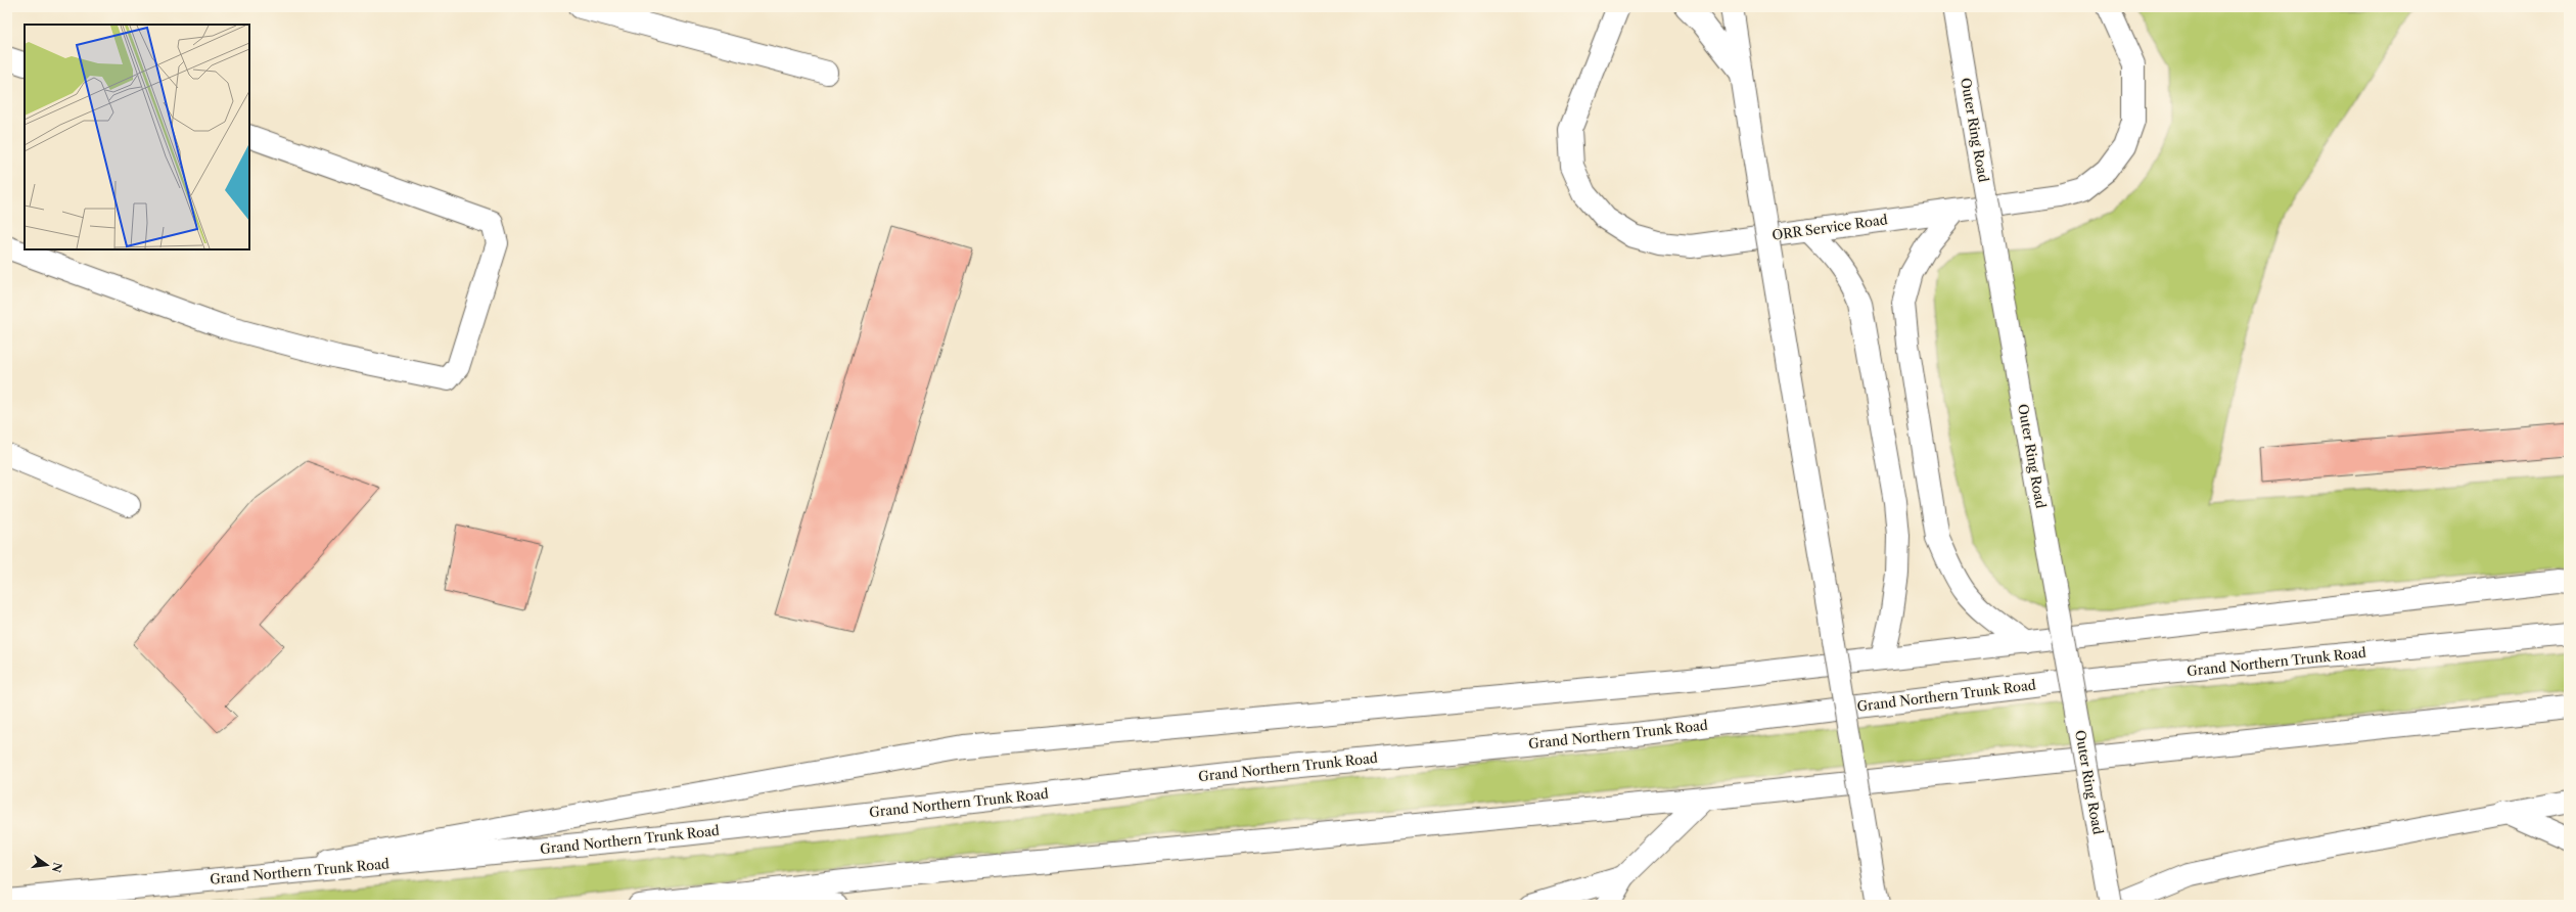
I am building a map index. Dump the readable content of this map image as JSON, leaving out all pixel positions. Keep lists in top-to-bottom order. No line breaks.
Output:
{"streets":{"main road":["Outer Ring Road","ORR Service Road","Grand Northern Trunk Road"]},"north":"right"}
